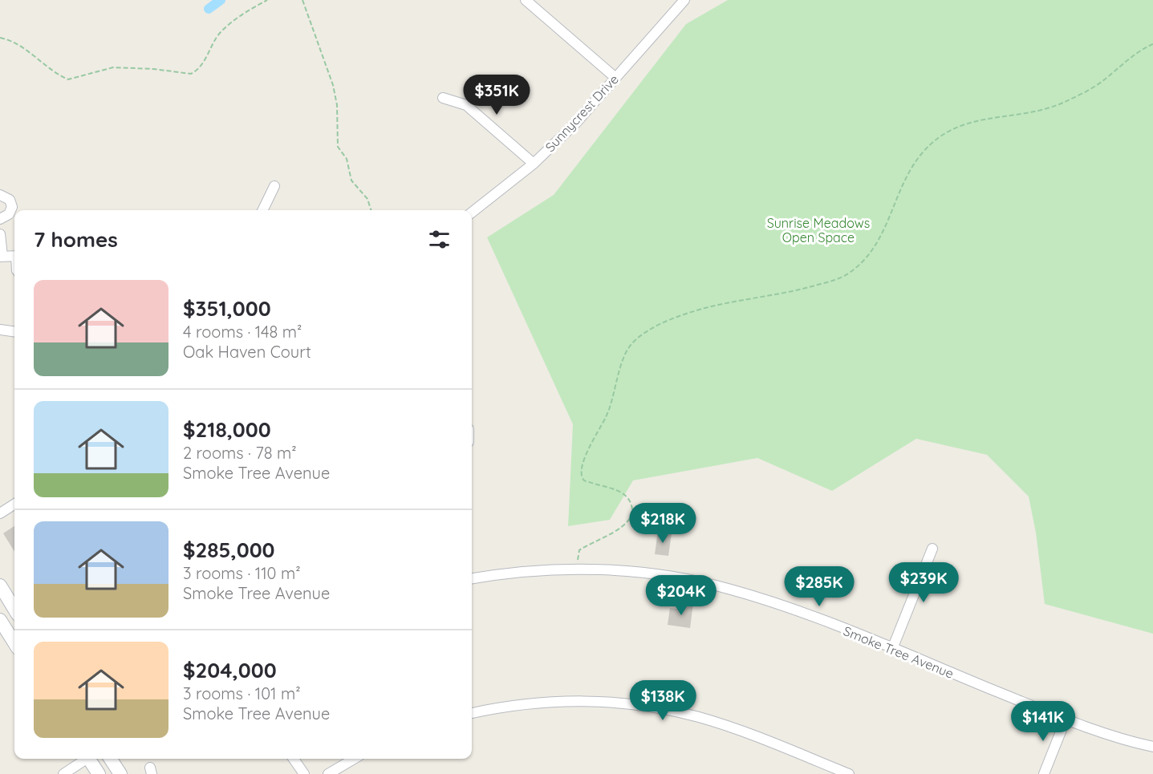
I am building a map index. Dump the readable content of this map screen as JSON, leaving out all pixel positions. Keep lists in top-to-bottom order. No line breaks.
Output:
{"streets":{"street":["Sunnycrest Drive","Smoke Tree Avenue"]},"parks":["Sunrise Meadows Open Space"],"page":{"price":["$351K","$218K","$239K","$285K","$204K","$138K","$141K"],"heading":"7 homes","list":[{"name":"$351,000","note":"4 rooms · 148 m² · Oak Haven Court"},{"name":"$218,000","note":"2 rooms · 78 m² · Smoke Tree Avenue"},{"name":"$285,000","note":"3 rooms · 110 m² · Smoke Tree Avenue"},{"name":"$204,000","note":"3 rooms · 101 m² · Smoke Tree Avenue"}]}}
